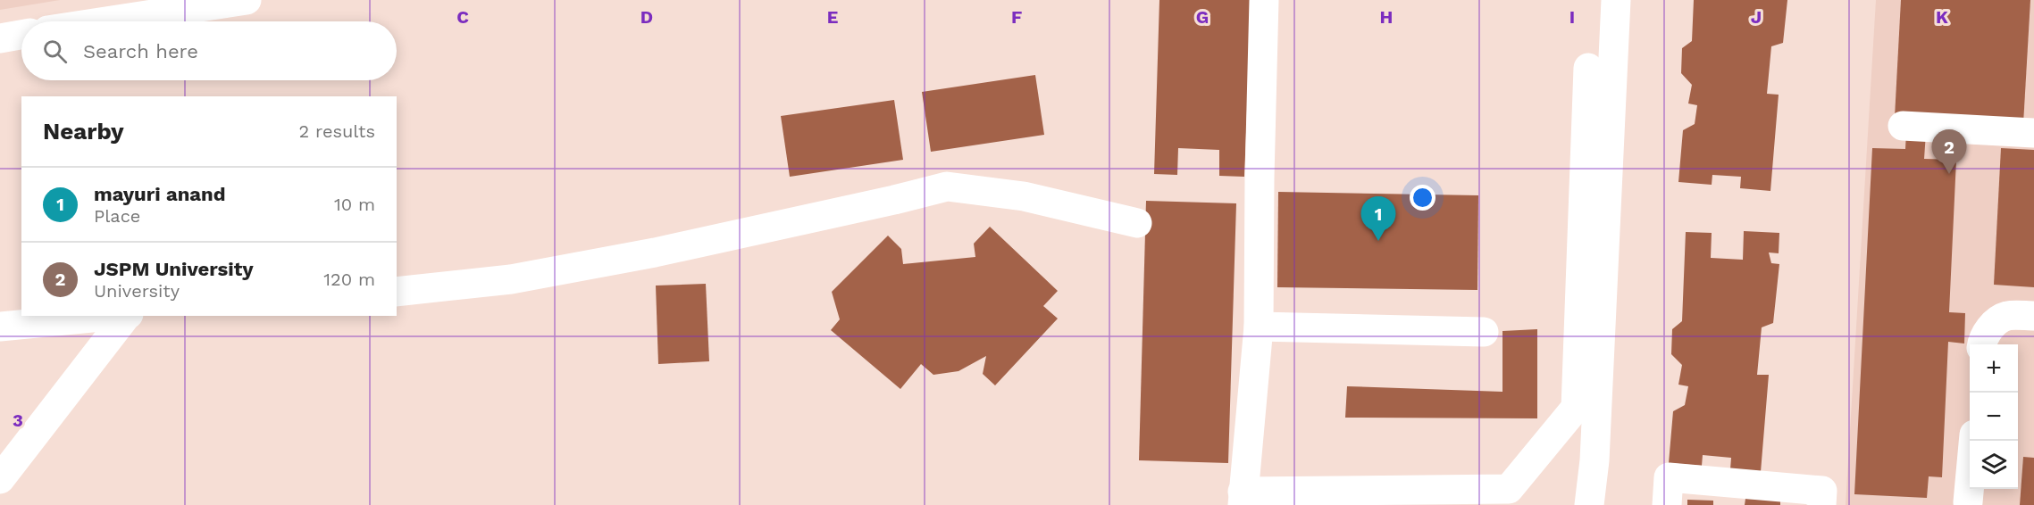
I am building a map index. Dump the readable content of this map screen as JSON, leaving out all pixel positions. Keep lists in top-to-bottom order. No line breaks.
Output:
{"page":{"search":"Search here","heading":["Nearby","2 results"],"pins":["2","1"],"list":[{"mark":"1","name":"mayuri anand","note":"Place","value":"10 m"},{"mark":"2","name":"JSPM University","note":"University","value":"120 m"}],"map_buttons":["+","−"]},"grid":{"columns":["C","D","E","F","G","H","I","J","K"],"rows":["3"]}}
